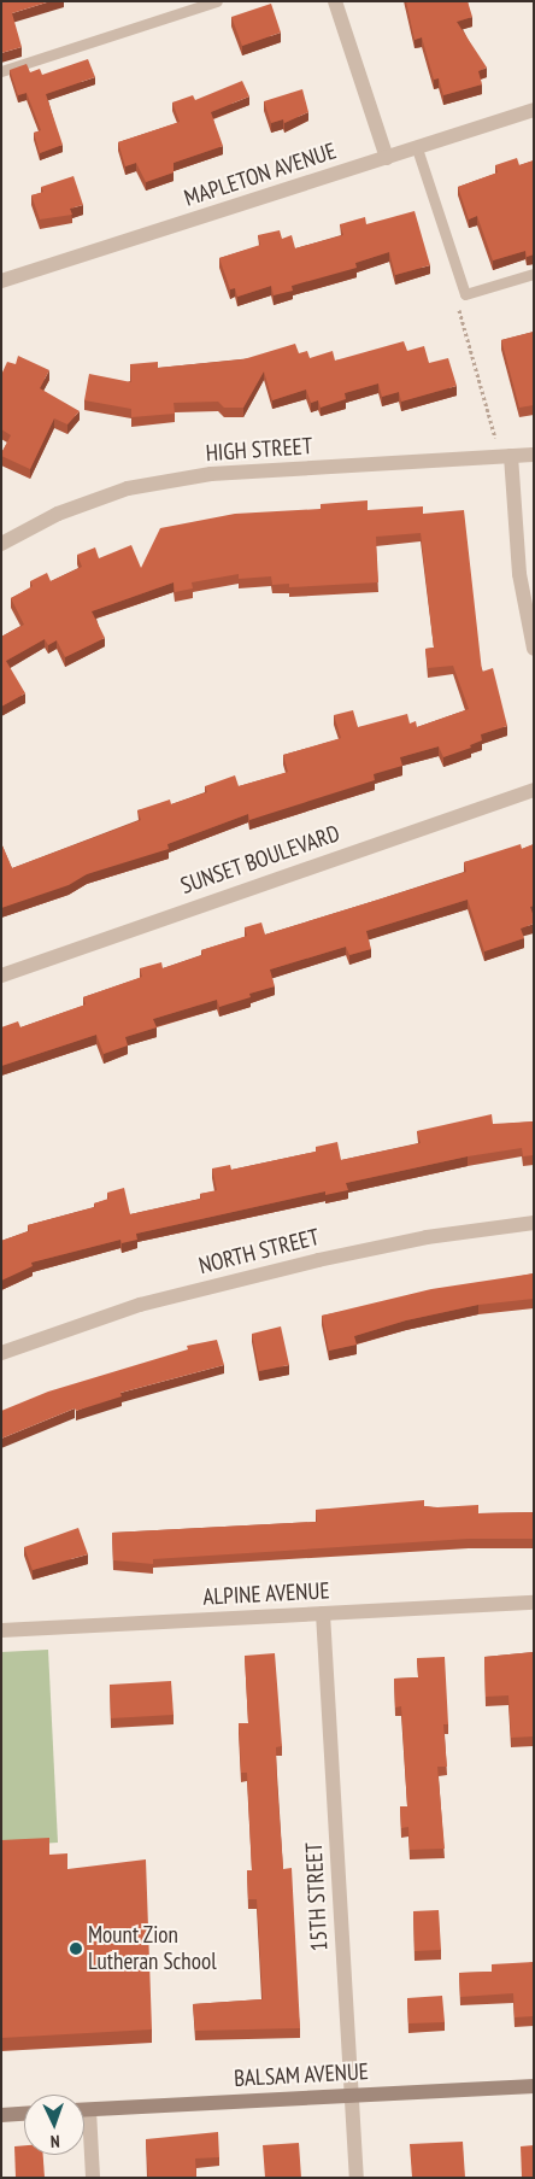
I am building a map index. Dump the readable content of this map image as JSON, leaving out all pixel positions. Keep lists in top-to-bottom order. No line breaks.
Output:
{"streets":{"street":["MAPLETON AVENUE","HIGH STREET","SUNSET BOULEVARD","NORTH STREET","ALPINE AVENUE","15TH STREET","BALSAM AVENUE"]},"crossings":[["ALPINE AVENUE","15TH STREET"],["15TH STREET","BALSAM AVENUE"]],"places":["Mount Zion Lutheran School"],"north":"bottom"}
